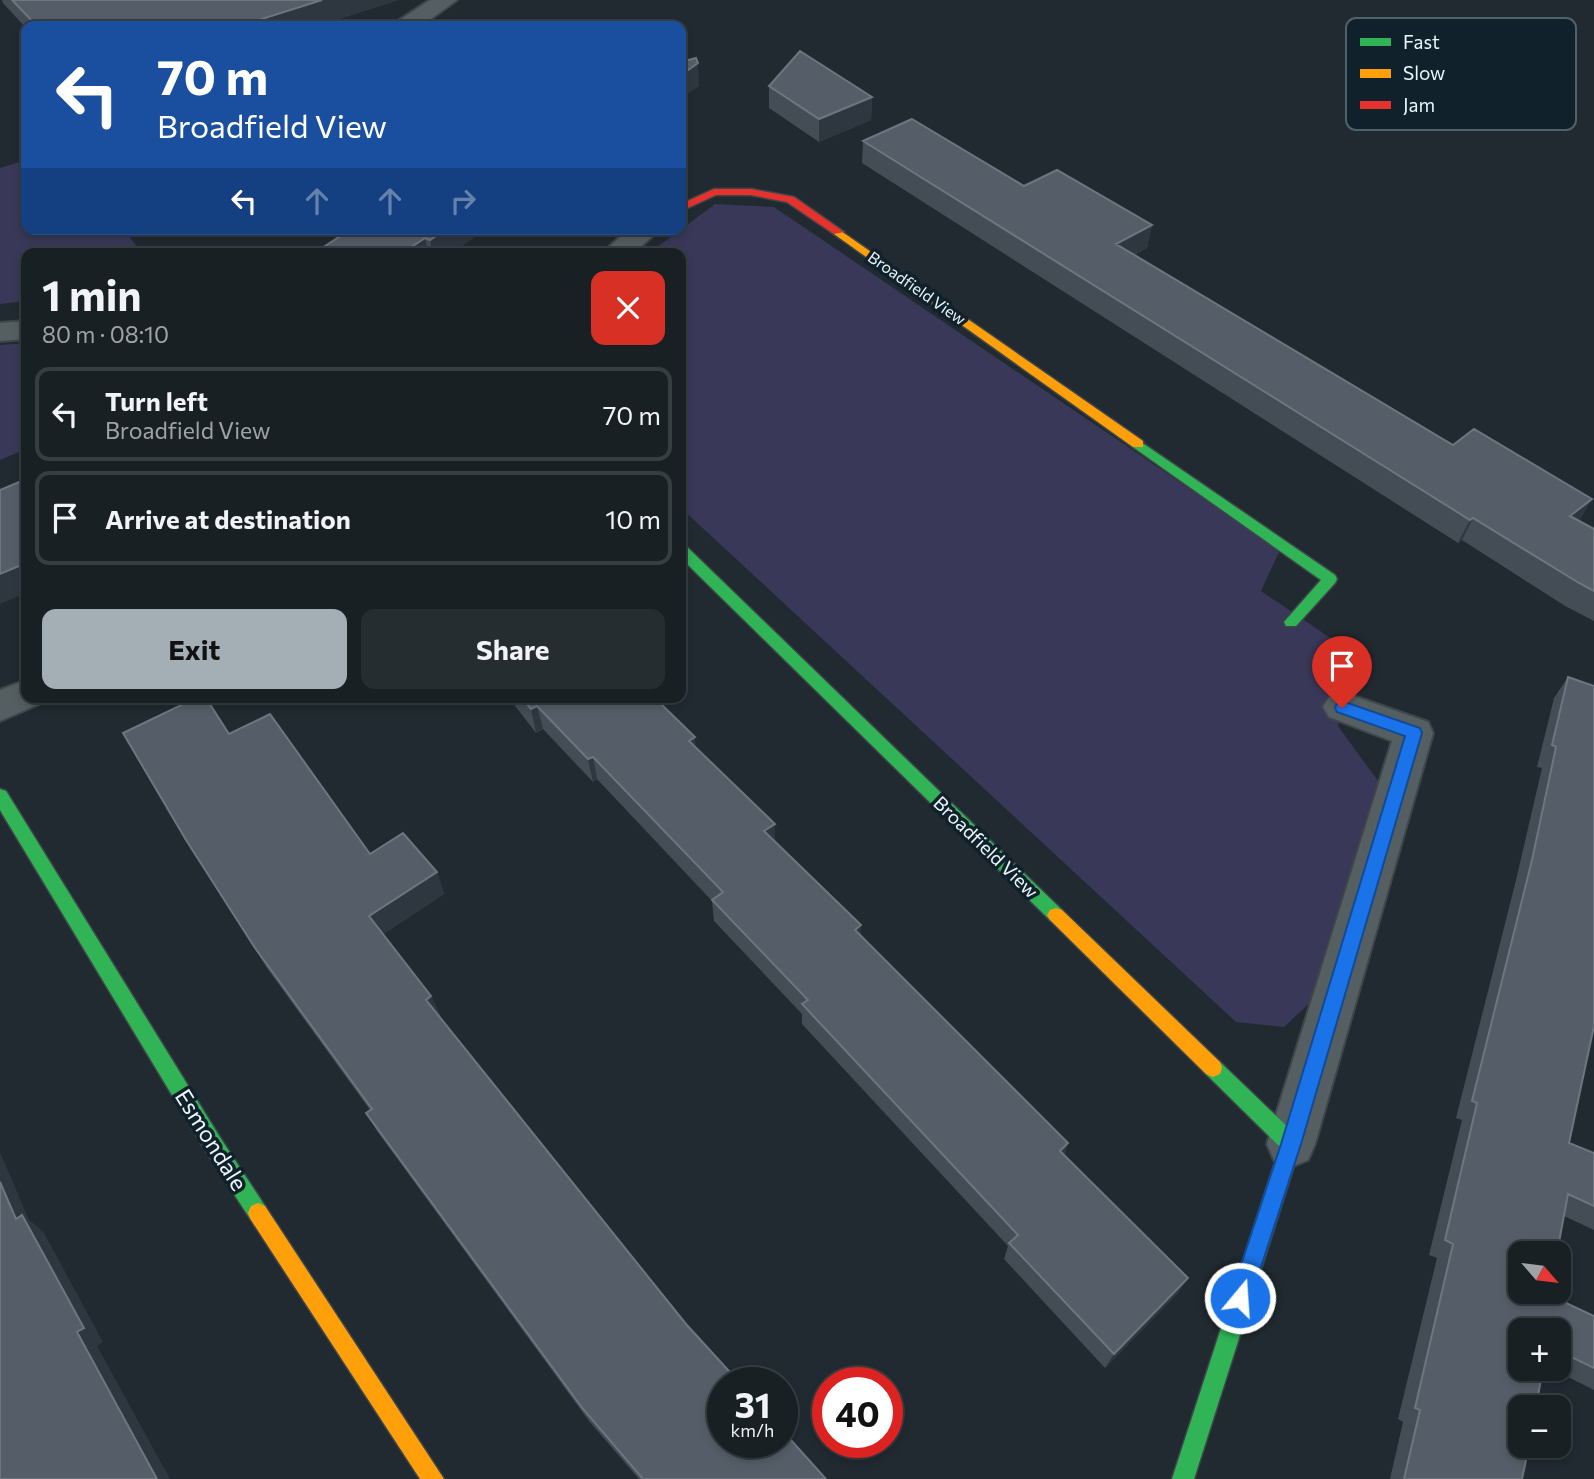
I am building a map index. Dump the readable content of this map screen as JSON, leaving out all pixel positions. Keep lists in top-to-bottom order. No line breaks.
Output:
{"streets":{"street":["Broadfield View","Esmondale"]},"legend":["Fast","Slow","Jam"],"north":"bottom right","page":{"turn":["70 m","Broadfield View"],"heading":["1 min","80 m · 08:10"],"list":[{"name":"Turn left","note":"Broadfield View","value":"70 m"},{"name":"Arrive at destination","value":"10 m"}],"buttons":["Exit","Share"],"map_buttons":["+","−"],"speed":"31 km/h","limit":"40"}}
